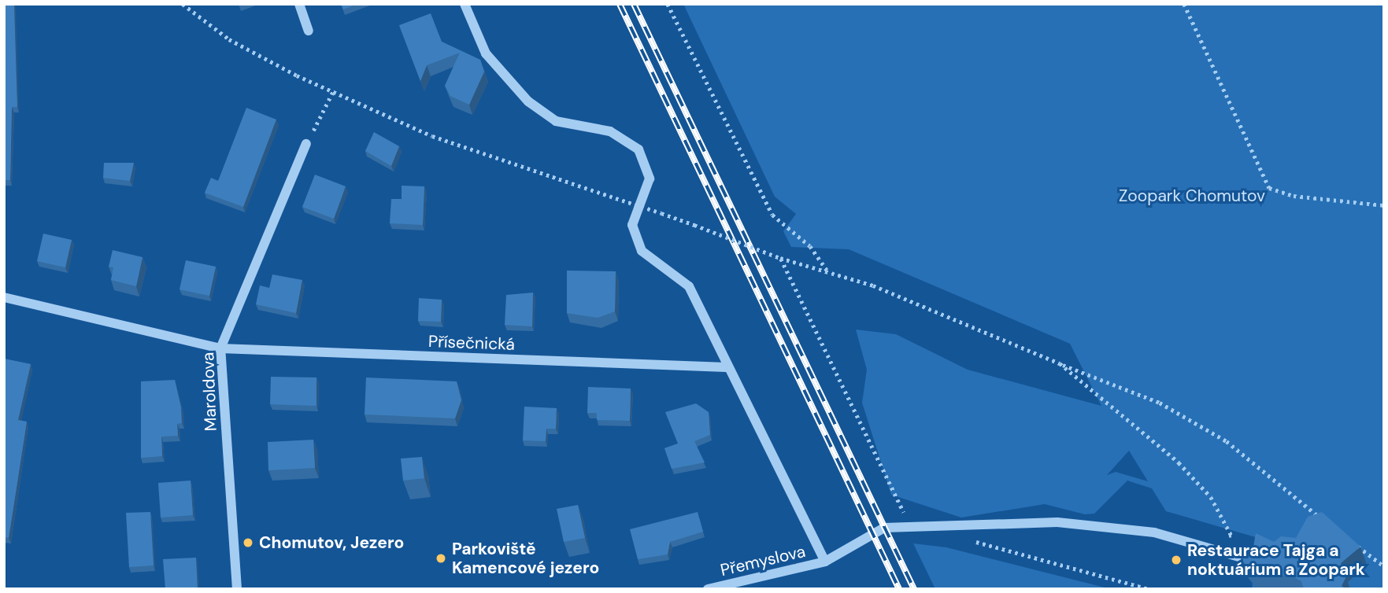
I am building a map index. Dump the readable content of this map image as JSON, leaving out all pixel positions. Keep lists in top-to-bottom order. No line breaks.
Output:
{"streets":{"street":["Přísečnická","Maroldova","Přemyslova"]},"crossings":[["Přísečnická","Maroldova"]],"parks":["Zoopark Chomutov"],"places":["Chomutov, Jezero","Parkoviště Kamencové jezero","Restaurace Tajga a noktuárium a Zoopark"]}
